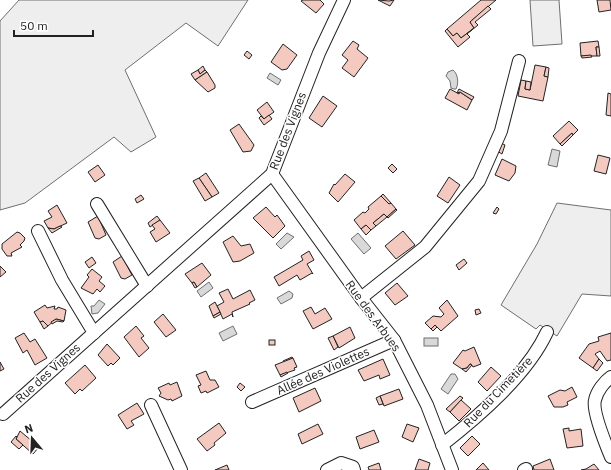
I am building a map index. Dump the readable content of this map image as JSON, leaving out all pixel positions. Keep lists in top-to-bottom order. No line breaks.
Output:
{"streets":{"street":["Rue des Vignes","Rue des Arbues","Allée des Violettes","Rue du Cimetière"]},"crossings":[["Rue des Vignes","Rue des Arbues"],["Rue des Arbues","Allée des Violettes"],["Rue des Arbues","Rue du Cimetière"]],"scale_bar":"50 m","north":"top"}
